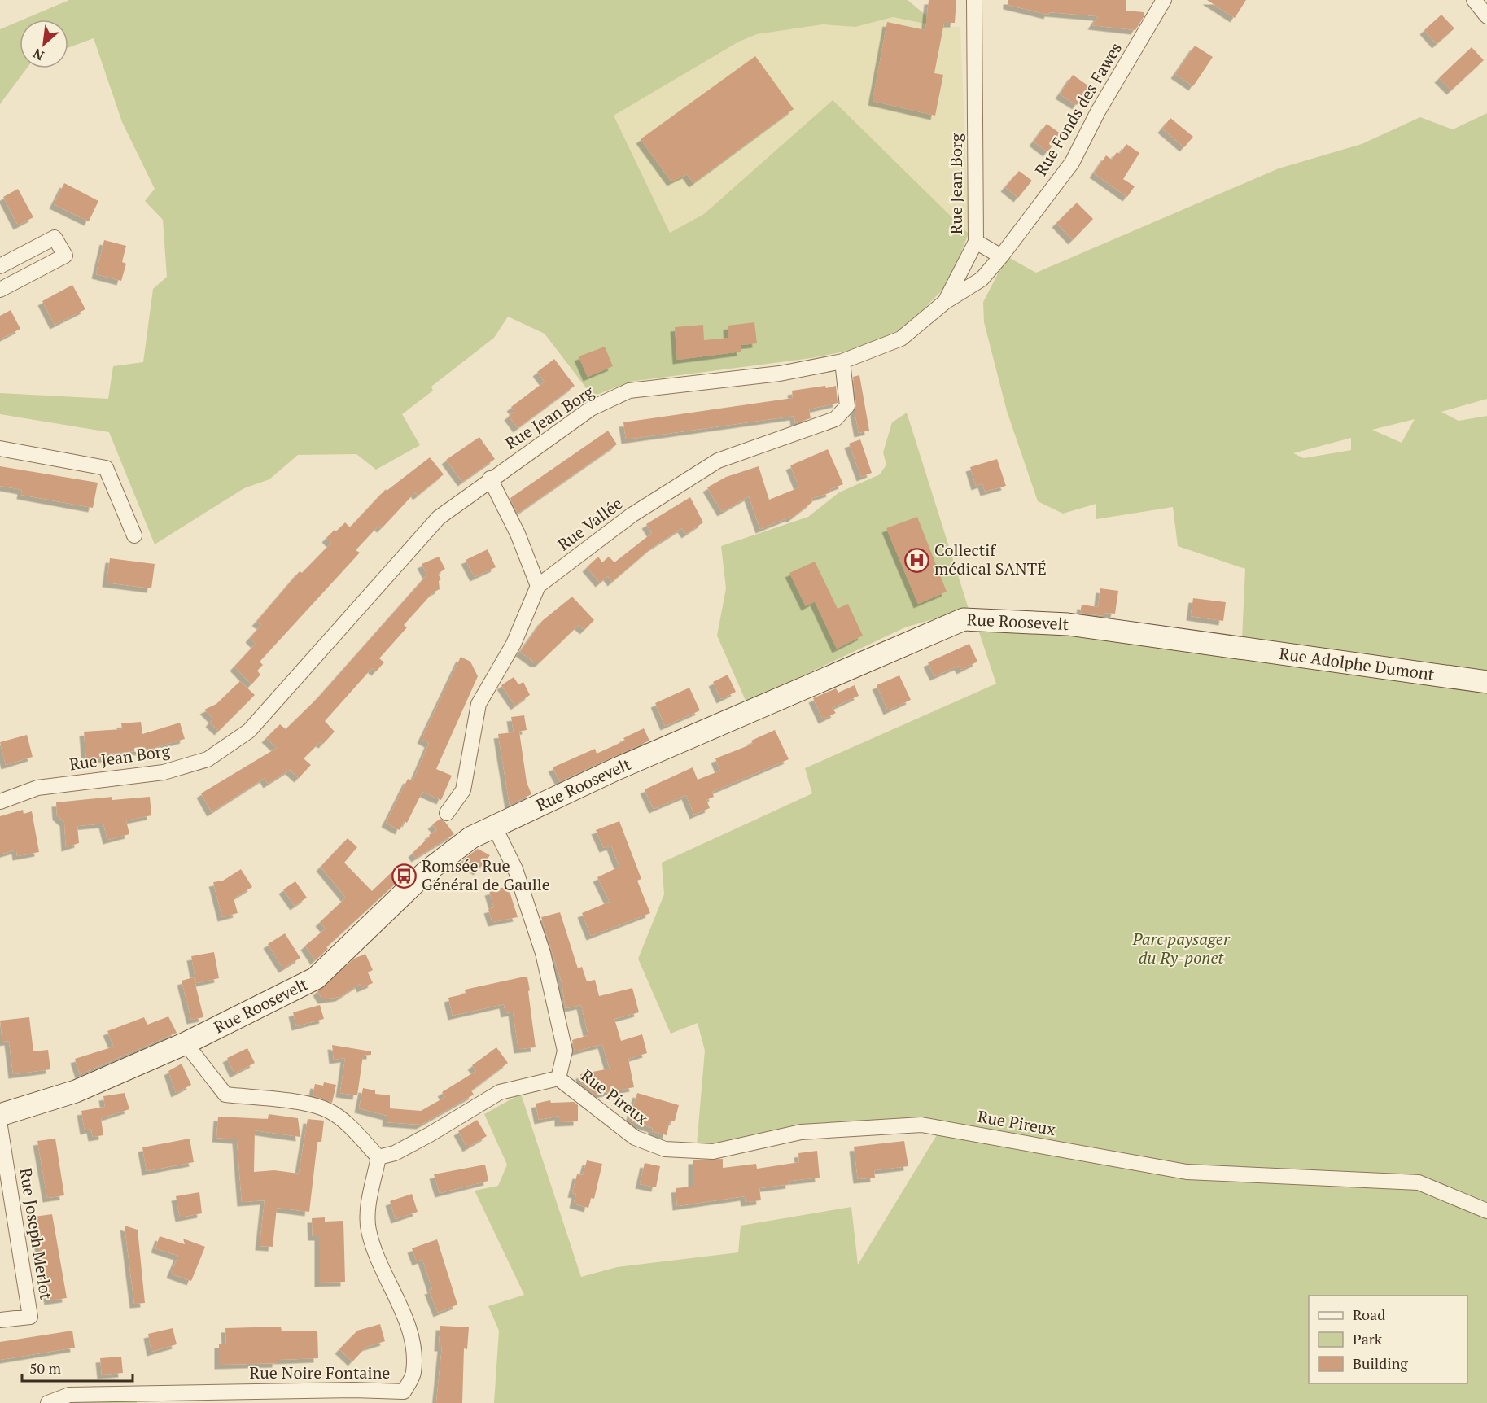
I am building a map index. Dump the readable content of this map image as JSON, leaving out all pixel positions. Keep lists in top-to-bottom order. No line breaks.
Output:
{"streets":{"main road":["Rue Roosevelt","Rue Adolphe Dumont"],"street":["Rue Fonds des Fawes","Rue Jean Borg","Rue Vallée","Rue Pireux","Rue Joseph Merlot","Rue Noire Fontaine"]},"crossings":[["Rue Fonds des Fawes","Rue Jean Borg"],["Rue Jean Borg","Rue Vallée"],["Rue Roosevelt","Rue Adolphe Dumont"]],"parks":["Parc paysager du Ry-ponet"],"places":{"hospital":["Collectif médical SANTÉ"],"bus stop":["Romsée Rue Général de Gaulle"]},"legend":["Road","Park","Building"],"scale_bar":"50 m","north":"bottom left"}
